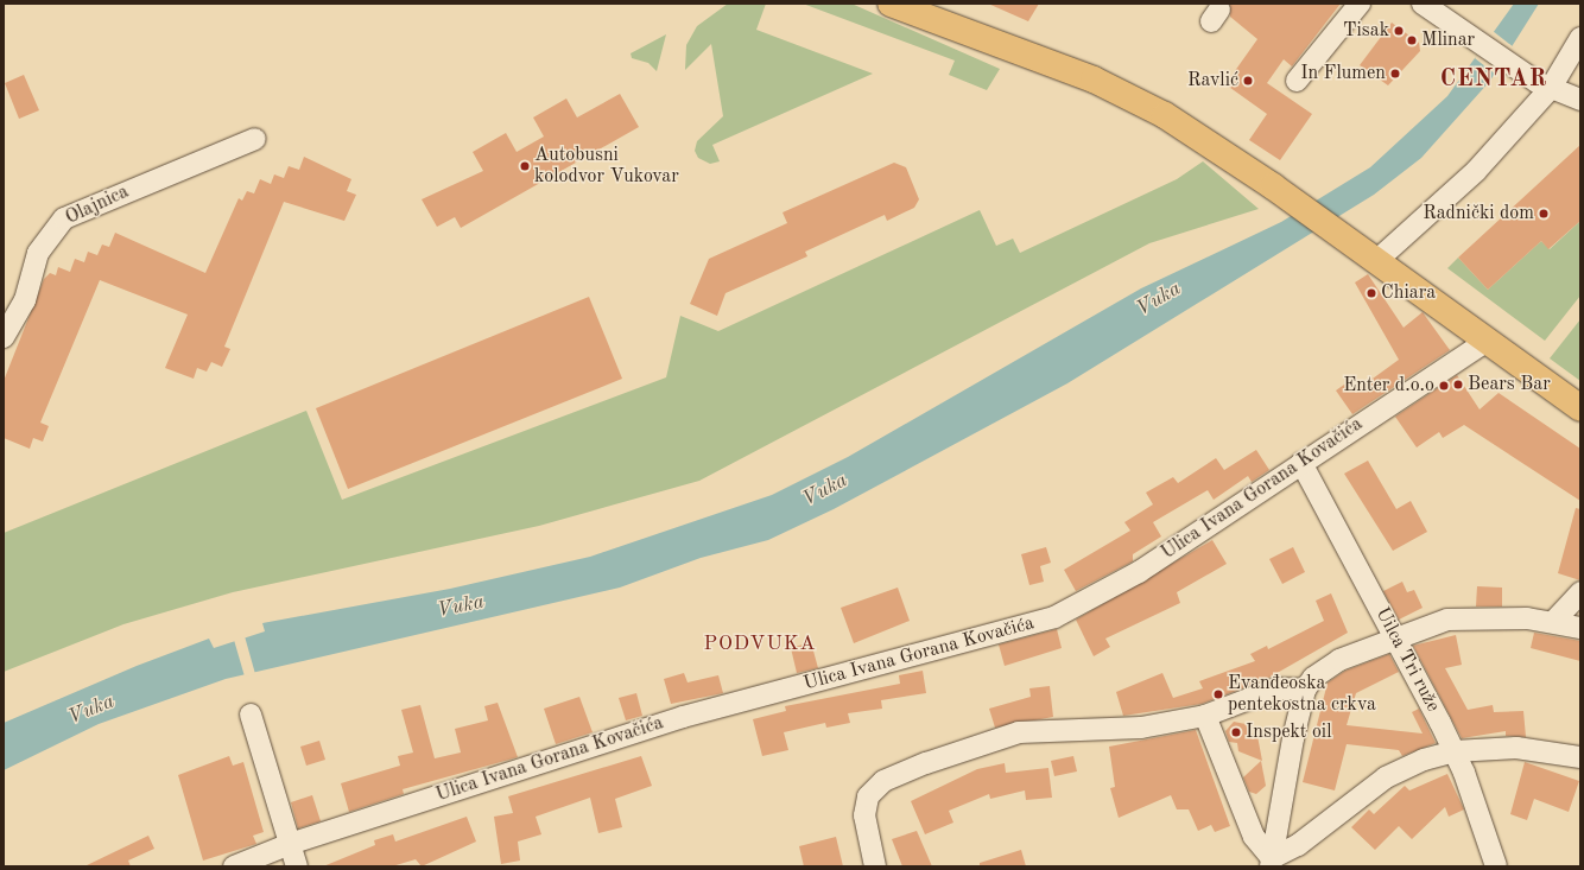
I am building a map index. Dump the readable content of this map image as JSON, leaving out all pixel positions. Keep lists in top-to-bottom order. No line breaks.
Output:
{"streets":{"street":["Olajnica","Ulica Ivana Gorana Kovačića","Uilca Tri ruže"]},"crossings":[["Ulica Ivana Gorana Kovačića","Uilca Tri ruže"]],"districts":["CENTAR","PODVUKA"],"water":["Vuka"],"places":["Tisak","Mlinar","In Flumen","Ravlić","Autobusni kolodvor Vukovar","Radnički dom","Chiara","Bears Bar","Enter d.o.o","Evanđeoska pentekostna crkva","Inspekt oil"]}
